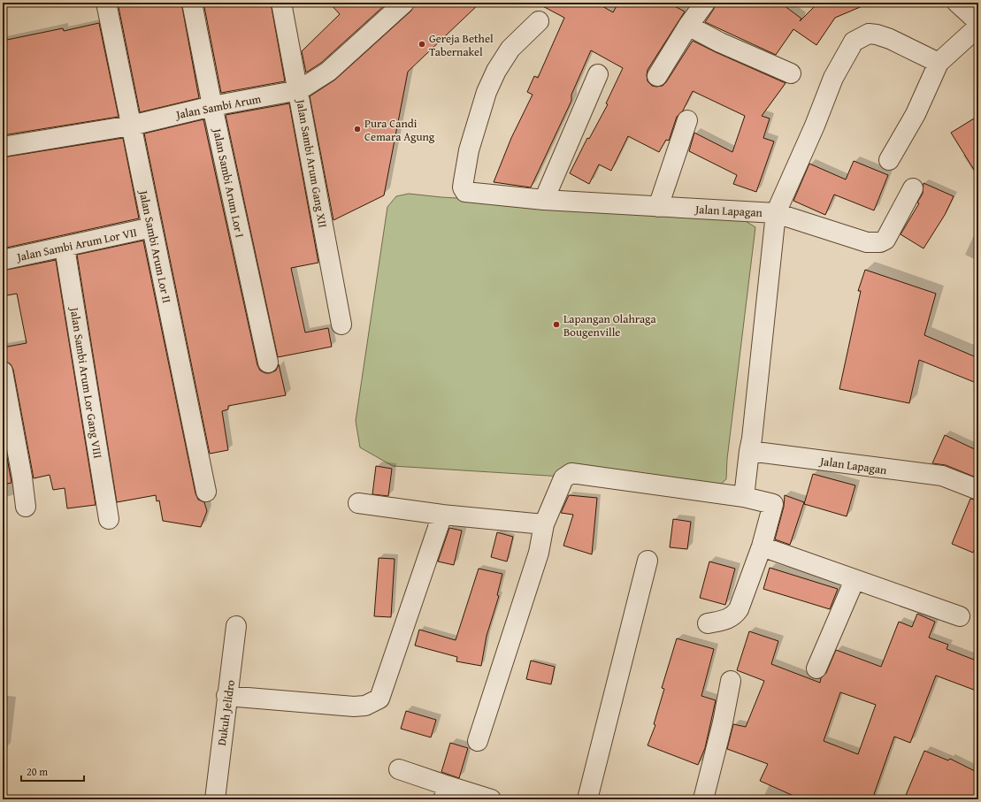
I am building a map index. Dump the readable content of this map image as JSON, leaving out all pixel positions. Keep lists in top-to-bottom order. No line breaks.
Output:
{"streets":{"street":["Jalan Sambi Arum","Jalan Sambi Arum Gang XII","Jalan Sambi Arum Lor I","Jalan Lapagan","Jalan Sambi Arum Lor VII","Jalan Sambi Arum Lor II","Jalan Sambi Arum Lor Gang VIII","Dukuh Jelidro"]},"crossings":[["Jalan Sambi Arum","Jalan Sambi Arum Gang XII"],["Jalan Sambi Arum","Jalan Sambi Arum Lor I"],["Jalan Sambi Arum","Jalan Sambi Arum Lor II"],["Jalan Sambi Arum Lor VII","Jalan Sambi Arum Lor II"],["Jalan Sambi Arum Lor VII","Jalan Sambi Arum Lor Gang VIII"]],"places":["Gereja Bethel Tabernakel","Pura Candi Cemara Agung","Lapangan Olahraga Bougenville"],"scale_bar":"20 m"}
